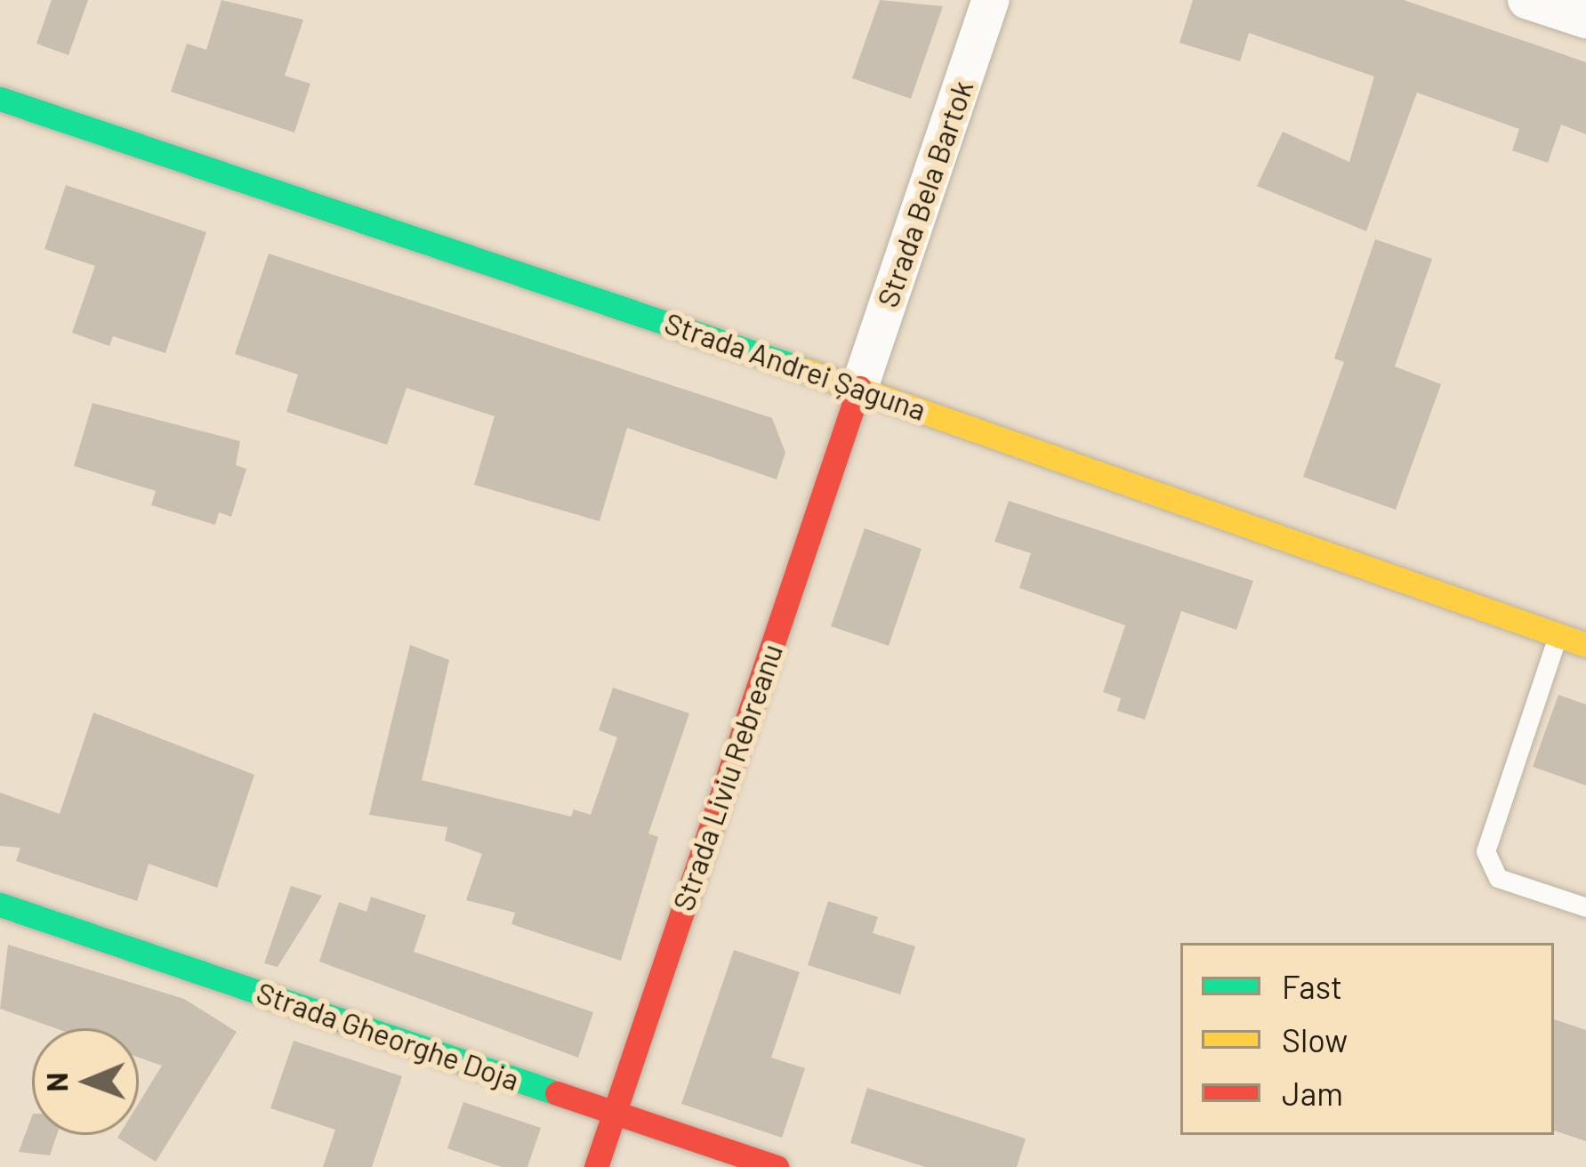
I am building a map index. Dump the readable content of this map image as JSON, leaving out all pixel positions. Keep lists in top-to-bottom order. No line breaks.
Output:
{"streets":{"main road":["Strada Andrei Șaguna","Strada Liviu Rebreanu","Strada Gheorghe Doja"],"street":["Strada Bela Bartok"]},"crossings":[["Strada Bela Bartok","Strada Andrei Șaguna"],["Strada Bela Bartok","Strada Liviu Rebreanu"],["Strada Andrei Șaguna","Strada Liviu Rebreanu"],["Strada Liviu Rebreanu","Strada Gheorghe Doja"]],"legend":["Fast","Slow","Jam"],"north":"left"}
